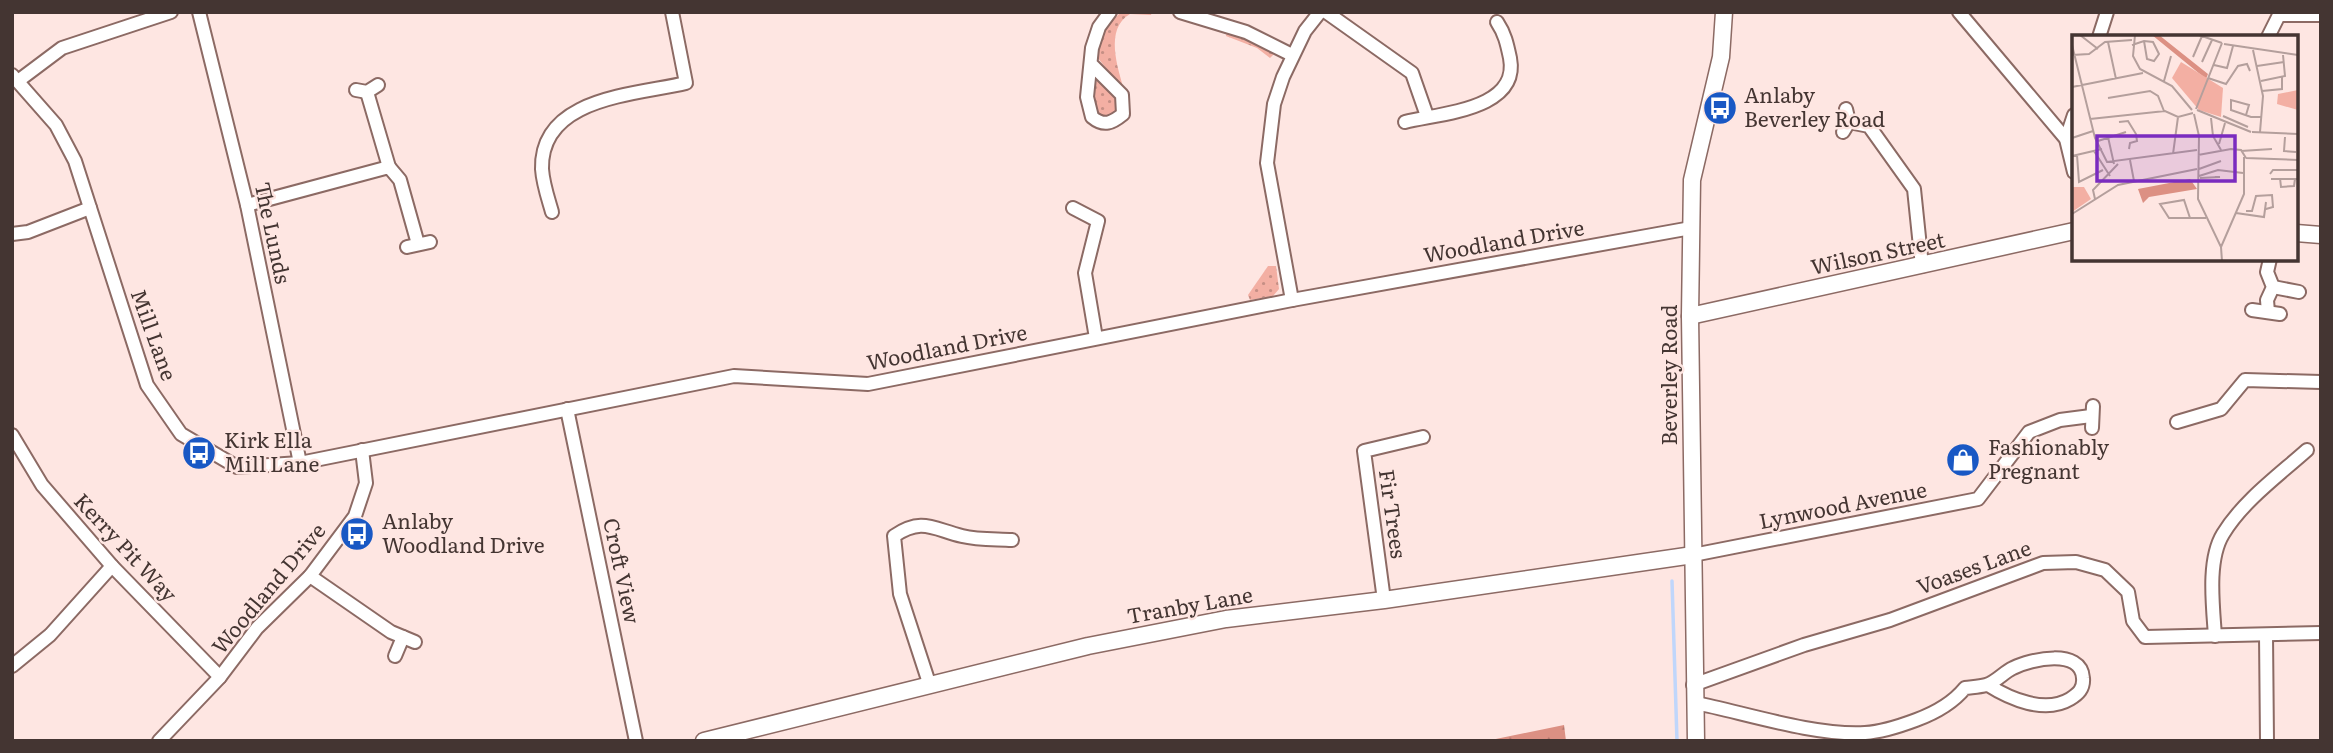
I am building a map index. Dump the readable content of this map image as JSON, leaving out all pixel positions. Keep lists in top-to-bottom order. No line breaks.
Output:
{"streets":{"main road":["Wilson Street","Beverley Road","Tranby Lane"],"street":["The Lunds","Woodland Drive","Mill Lane","Lynwood Avenue","Fir Trees","Kerry Pit Way","Voases Lane","Croft View"]},"crossings":[["The Lunds","Mill Lane"],["Woodland Drive","Mill Lane"],["Woodland Drive","Beverley Road"],["Woodland Drive","Kerry Pit Way"],["Woodland Drive","Croft View"],["Wilson Street","Beverley Road"],["Beverley Road","Lynwood Avenue"],["Beverley Road","Voases Lane"],["Beverley Road","Tranby Lane"],["Lynwood Avenue","Tranby Lane"],["Fir Trees","Tranby Lane"]],"places":{"bus stop":["Anlaby Beverley Road","Kirk Ella Mill Lane","Anlaby Woodland Drive"],"shop":["Fashionably Pregnant"]}}
